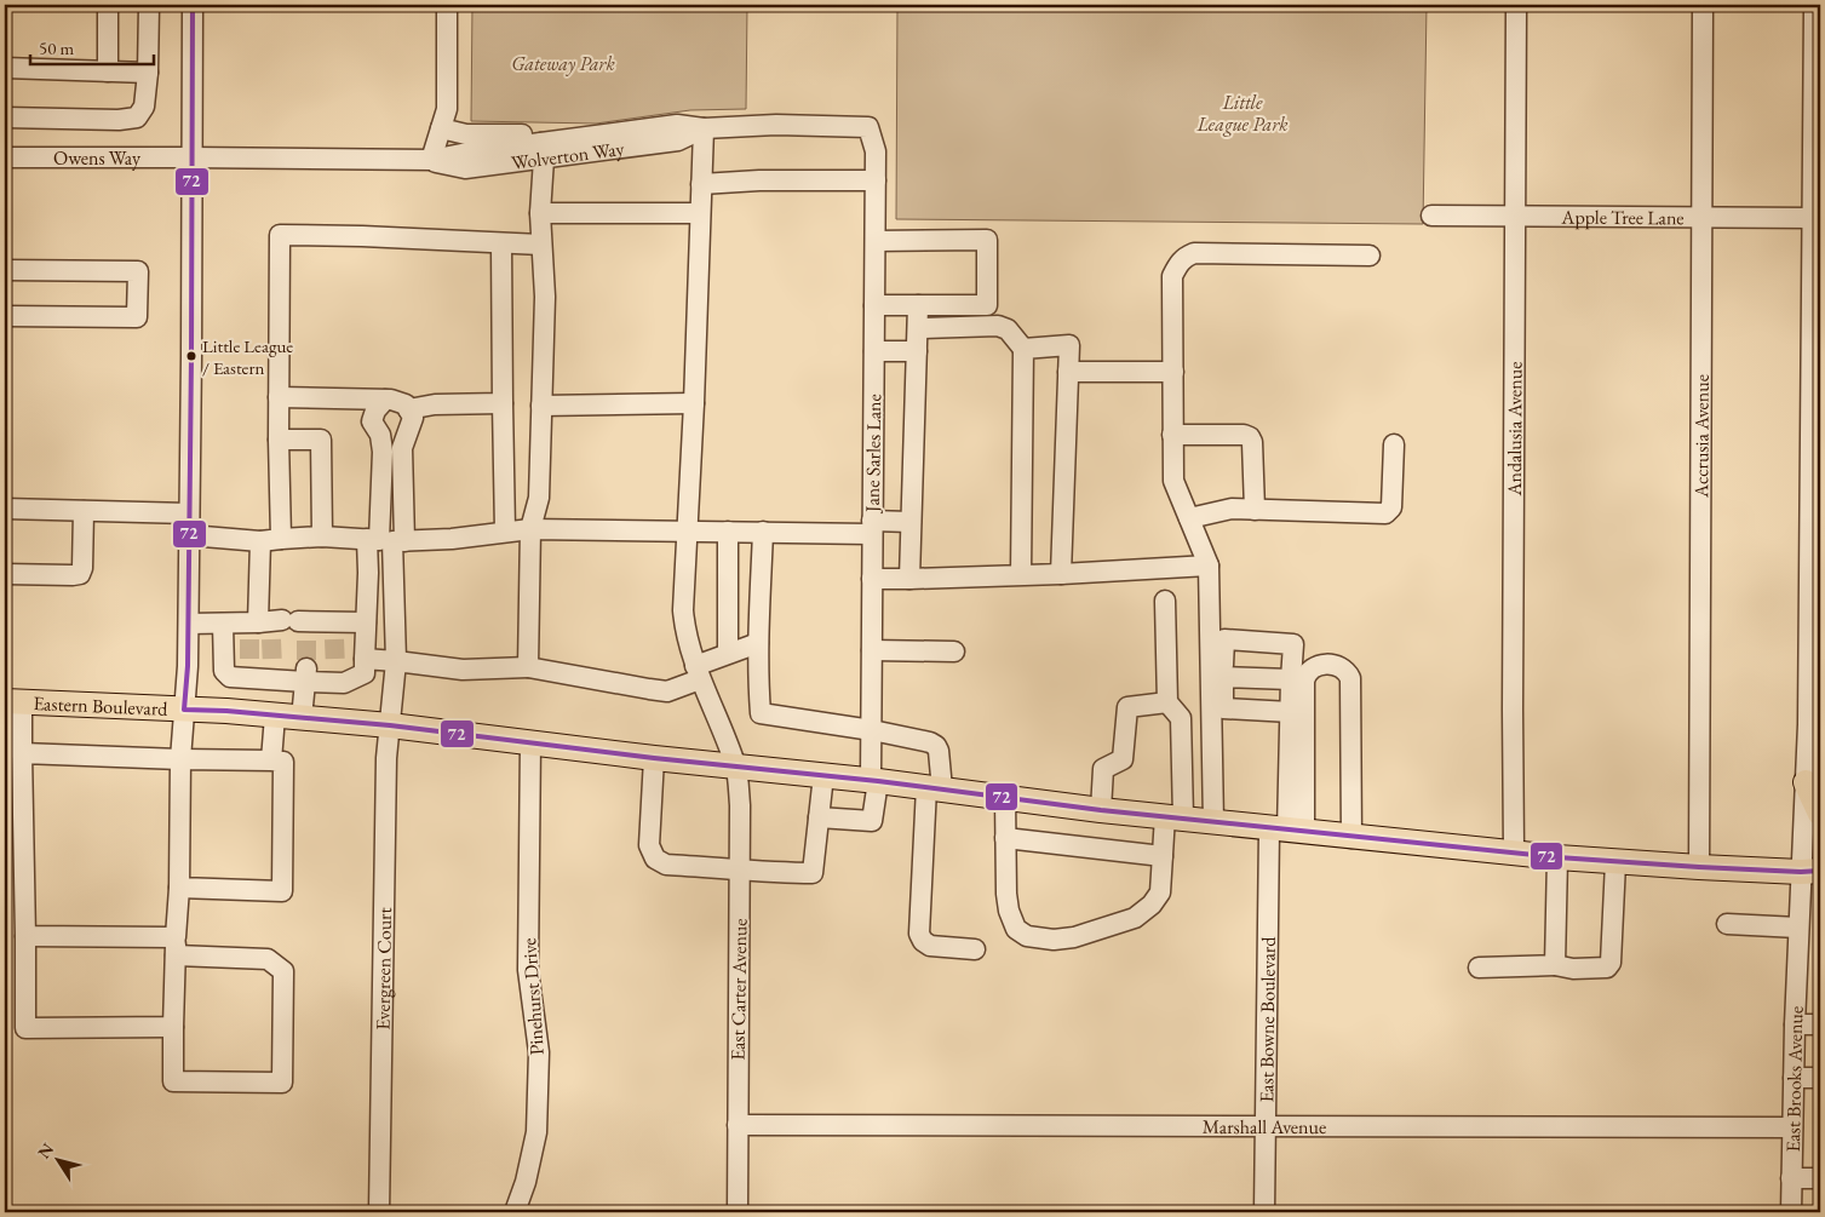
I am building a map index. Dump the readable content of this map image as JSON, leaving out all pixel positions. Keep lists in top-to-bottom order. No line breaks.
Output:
{"streets":{"main road":["Eastern Boulevard"],"street":["Wolverton Way","Owens Way","Apple Tree Lane","Andalusia Avenue","Accrusia Avenue","Jane Sarles Lane","Evergreen Court","East Carter Avenue","Pinehurst Drive","East Bowne Boulevard","East Brooks Avenue","Marshall Avenue"]},"crossings":[["Wolverton Way","Owens Way"],["Wolverton Way","Jane Sarles Lane"],["Wolverton Way","East Carter Avenue"],["Apple Tree Lane","Andalusia Avenue"],["Apple Tree Lane","Accrusia Avenue"],["Apple Tree Lane","East Brooks Avenue"],["Andalusia Avenue","Eastern Boulevard"],["Accrusia Avenue","Eastern Boulevard"],["Jane Sarles Lane","Eastern Boulevard"],["Eastern Boulevard","Evergreen Court"],["Eastern Boulevard","East Carter Avenue"],["Eastern Boulevard","Pinehurst Drive"],["Eastern Boulevard","East Bowne Boulevard"],["Eastern Boulevard","East Brooks Avenue"],["East Carter Avenue","Marshall Avenue"],["East Bowne Boulevard","Marshall Avenue"],["East Brooks Avenue","Marshall Avenue"]],"parks":["Gateway Park","Little League Park"],"places":["Little League / Eastern"],"lines":["transit line 72"],"scale_bar":"50 m","north":"top left"}
